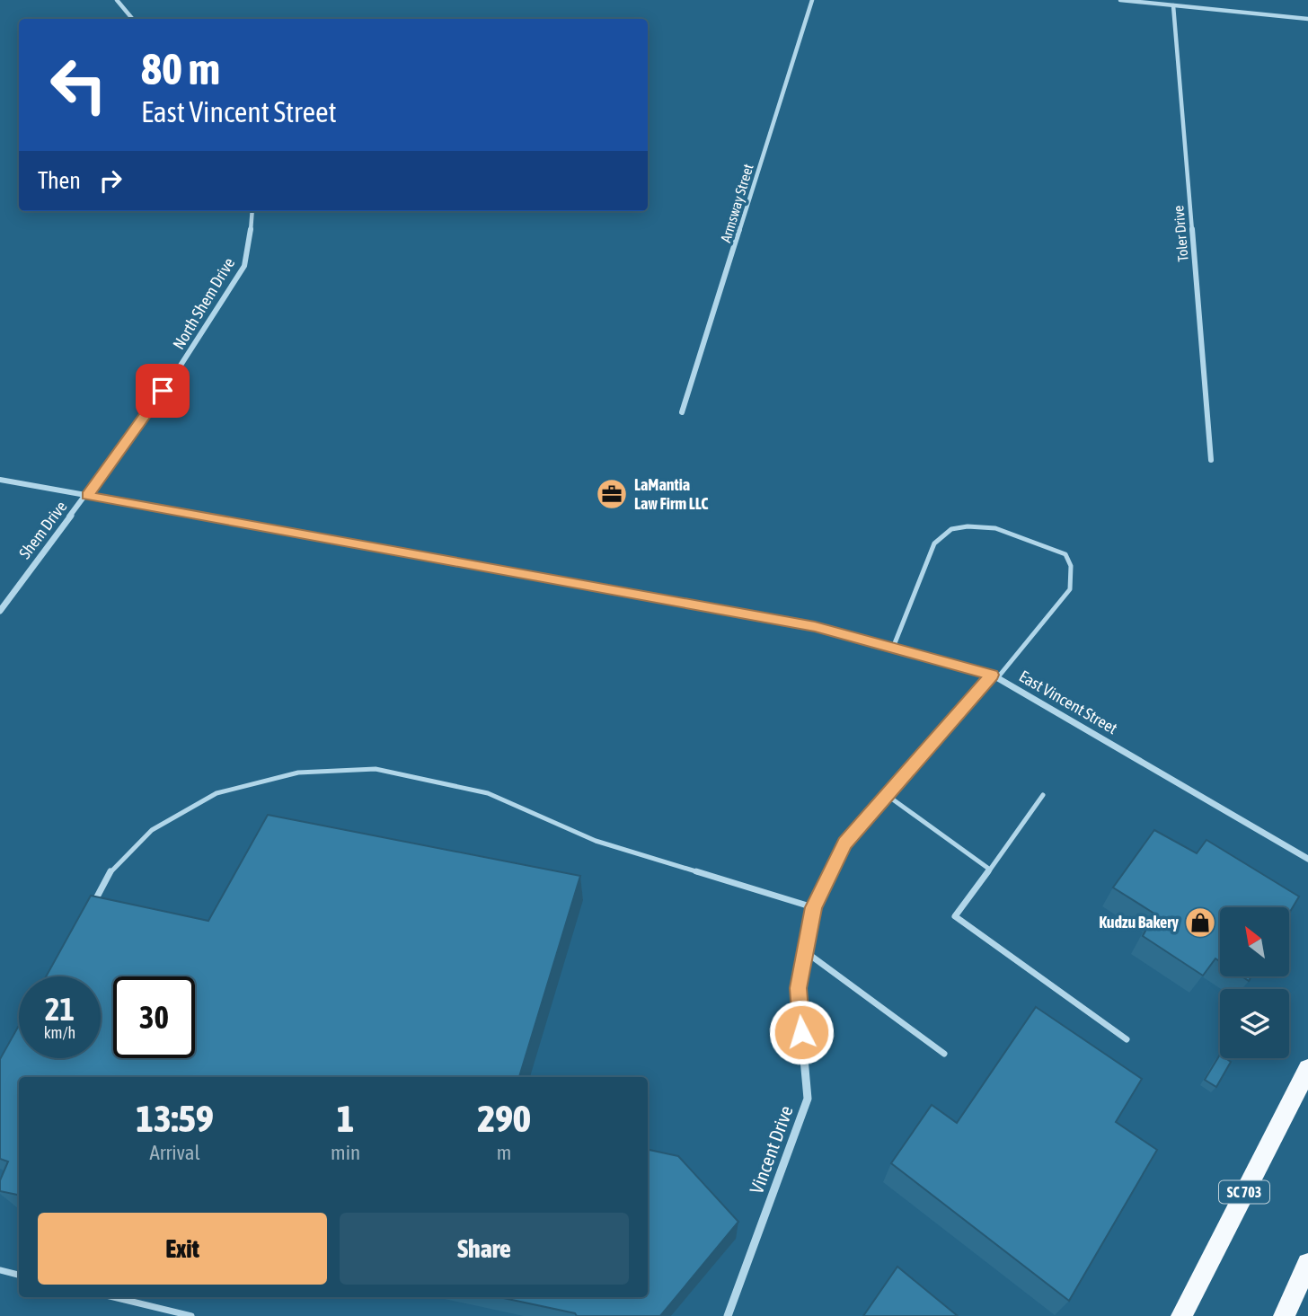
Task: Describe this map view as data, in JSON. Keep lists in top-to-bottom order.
{
  "streets": {
    "main road": ["SC 703"],
    "street": [
      "Armsway Street",
      "Toler Drive",
      "North Shem Drive",
      "Shem Drive",
      "East Vincent Street",
      "Vincent Drive"
    ]
  },
  "crossings": [
    ["North Shem Drive", "Shem Drive"],
    ["North Shem Drive", "East Vincent Street"],
    ["Shem Drive", "East Vincent Street"],
    ["East Vincent Street", "Vincent Drive"]
  ],
  "places": {
    "office": ["LaMantia Law Firm LLC"],
    "shop": ["Kudzu Bakery"]
  },
  "north": "top left",
  "page": {
    "turn": ["80 m", "East Vincent Street"],
    "then": "Then",
    "speed": "21 km/h",
    "limit": "30",
    "eta": [
      "13:59",
      "Arrival",
      "1",
      "min",
      "290",
      "m"
    ],
    "buttons": ["Exit", "Share"]
  }
}
